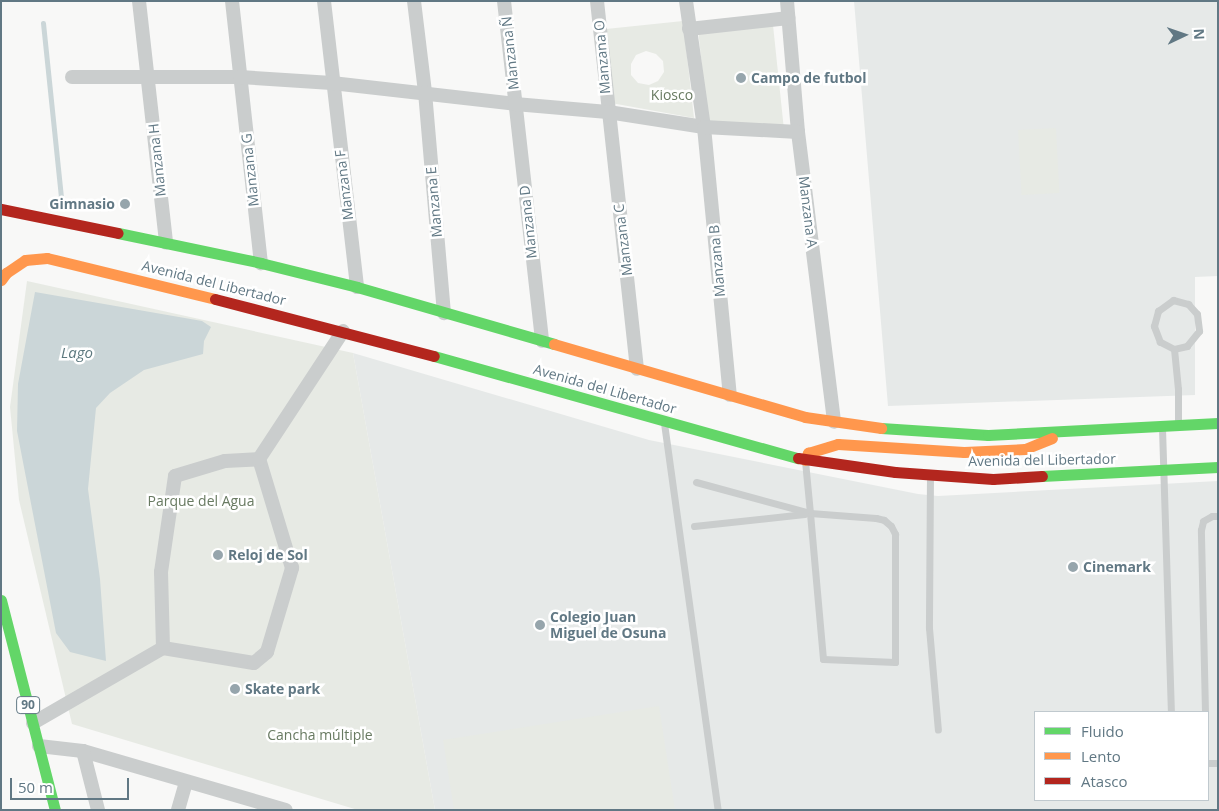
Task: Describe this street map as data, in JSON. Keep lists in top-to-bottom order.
{
  "streets": {
    "main road": ["Avenida del Libertador", "90"],
    "street": [
      "Manzana Ñ",
      "Manzana O",
      "Manzana H",
      "Manzana G",
      "Manzana F",
      "Manzana E",
      "Manzana A",
      "Manzana D",
      "Manzana C",
      "Manzana B"
    ]
  },
  "crossings": [
    ["Manzana Ñ", "Manzana D"],
    ["Manzana O", "Manzana C"],
    ["Manzana H", "Avenida del Libertador"],
    ["Manzana G", "Avenida del Libertador"],
    ["Manzana F", "Avenida del Libertador"],
    ["Manzana E", "Avenida del Libertador"],
    ["Manzana A", "Avenida del Libertador"],
    ["Manzana D", "Avenida del Libertador"],
    ["Manzana C", "Avenida del Libertador"],
    ["Manzana B", "Avenida del Libertador"]
  ],
  "water": ["Lago"],
  "parks": ["Kiosco", "Parque del Agua", "Cancha múltiple"],
  "places": [
    "Campo de futbol",
    "Gimnasio",
    "Reloj de Sol",
    "Cinemark",
    "Colegio Juan Miguel de Osuna",
    "Skate park"
  ],
  "legend": ["Fluido", "Lento", "Atasco"],
  "scale_bar": "50 m",
  "north": "right"
}
